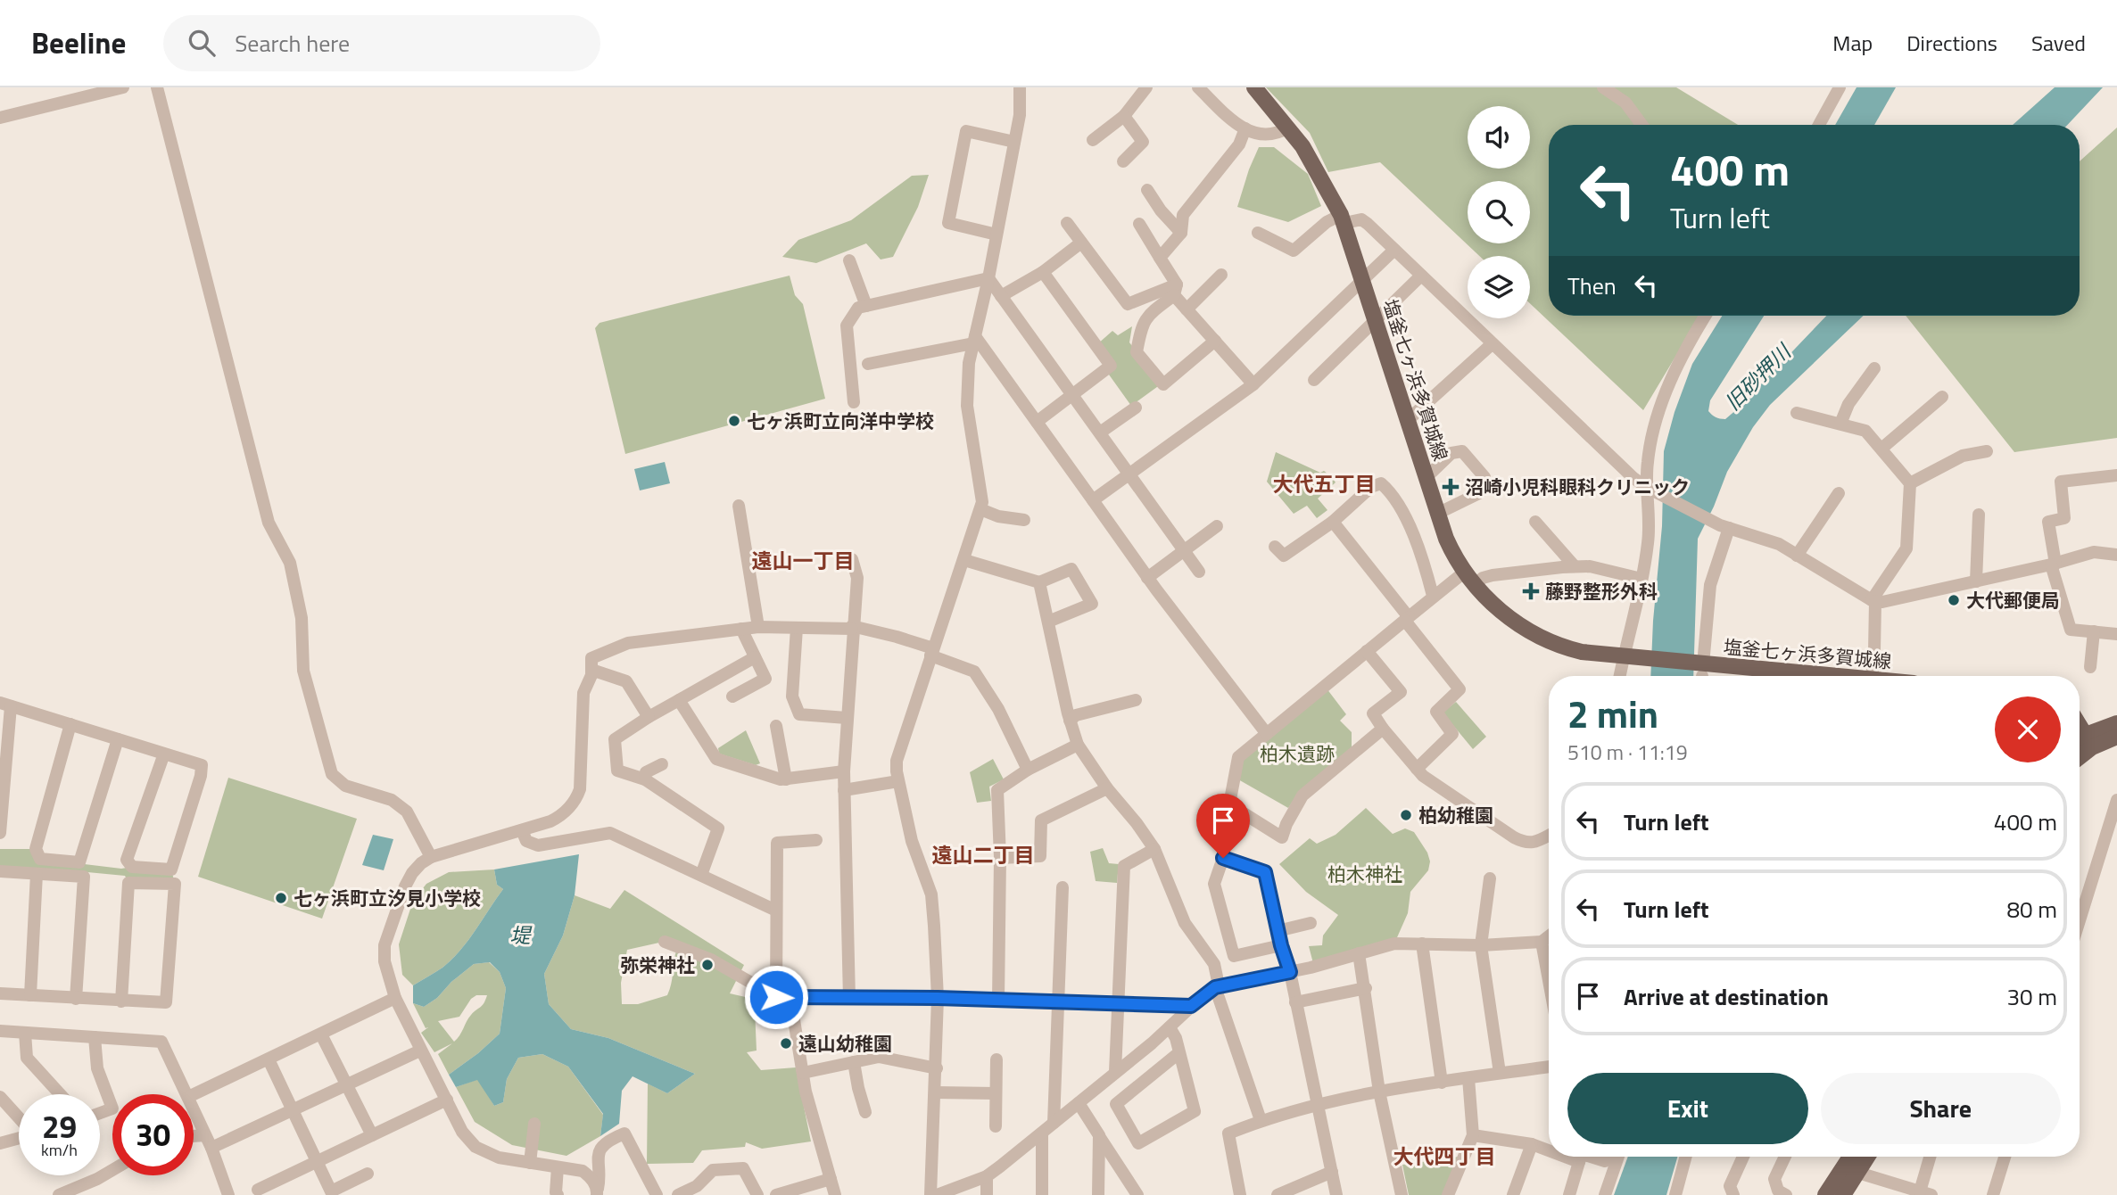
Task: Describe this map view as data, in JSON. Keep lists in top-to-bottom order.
{
  "streets": {
    "main road": ["塩釜七ヶ浜多賀城線"]
  },
  "districts": [
    "大代五丁目",
    "遠山一丁目",
    "遠山二丁目",
    "大代四丁目"
  ],
  "water": ["旧砂押川", "堤"],
  "parks": ["柏木遺跡", "柏木神社"],
  "places": {
    "other": [
      "七ヶ浜町立向洋中学校",
      "大代郵便局",
      "柏幼稚園",
      "七ヶ浜町立汐見小学校",
      "弥栄神社",
      "遠山幼稚園"
    ],
    "health": ["沼崎小児科眼科クリニック", "藤野整形外科"]
  },
  "page": {
    "header": "Beeline",
    "search": "Search here",
    "nav": ["Map", "Directions", "Saved"],
    "turn": ["400 m", "Turn left"],
    "then": "Then",
    "heading": ["2 min", "510 m · 11:19"],
    "list": [
      {
        "name": "Turn left",
        "value": "400 m"
      },
      {
        "name": "Turn left",
        "value": "80 m"
      },
      {
        "name": "Arrive at destination",
        "value": "30 m"
      }
    ],
    "buttons": ["Exit", "Share"],
    "speed": "29 km/h",
    "limit": "30"
  }
}
